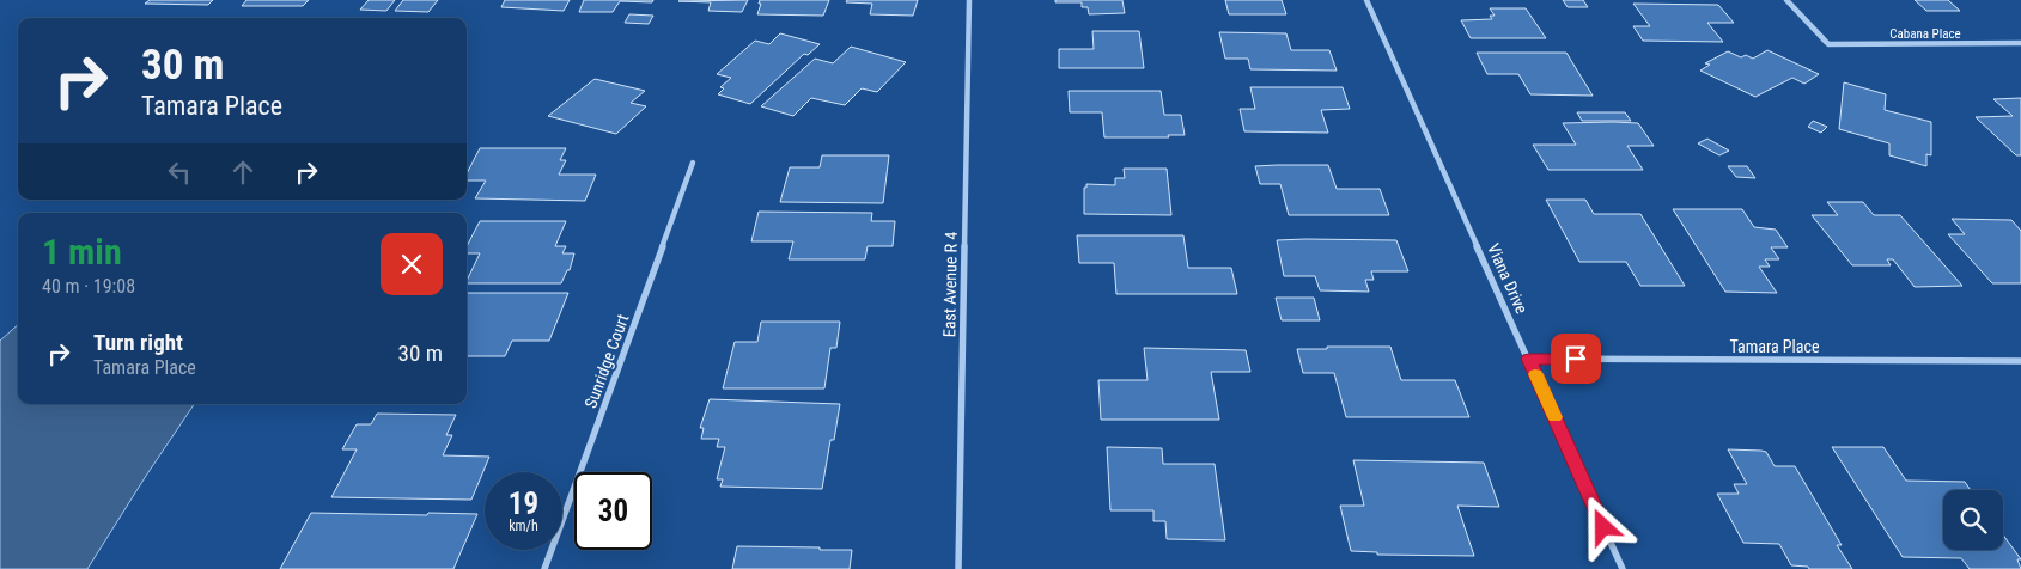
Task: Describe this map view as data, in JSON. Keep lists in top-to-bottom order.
{
  "streets": {
    "street": [
      "Cabana Place",
      "Viana Drive",
      "East Avenue R 4",
      "Tamara Place",
      "Sunridge Court"
    ]
  },
  "crossings": [
    ["Viana Drive", "Tamara Place"]
  ],
  "page": {
    "turn": ["30 m", "Tamara Place"],
    "heading": ["1 min", "40 m · 19:08"],
    "list": [
      {
        "name": "Turn right",
        "note": "Tamara Place",
        "value": "30 m"
      }
    ],
    "speed": "19 km/h",
    "limit": "30"
  }
}
